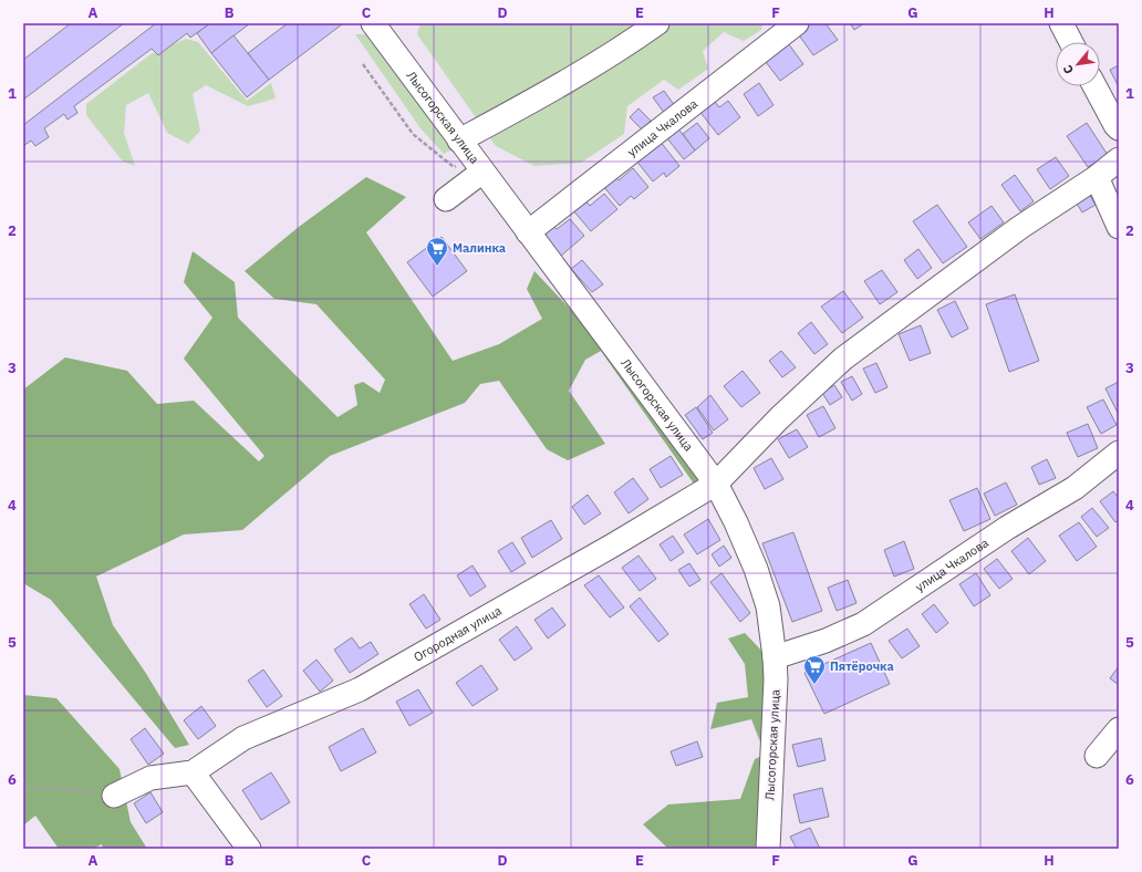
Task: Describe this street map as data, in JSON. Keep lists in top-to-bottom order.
{
  "streets": {
    "street": ["Лысогорская улица", "улица Чкалова", "Огородная улица"]
  },
  "crossings": [
    ["Лысогорская улица", "улица Чкалова"],
    ["Лысогорская улица", "Огородная улица"]
  ],
  "places": {
    "supermarket": ["Малинка", "Пятёрочка"]
  },
  "north": "bottom left",
  "grid": {
    "columns": [
      "A",
      "B",
      "C",
      "D",
      "E",
      "F",
      "G",
      "H"
    ],
    "rows": [
      "1",
      "2",
      "3",
      "4",
      "5",
      "6"
    ]
  }
}
